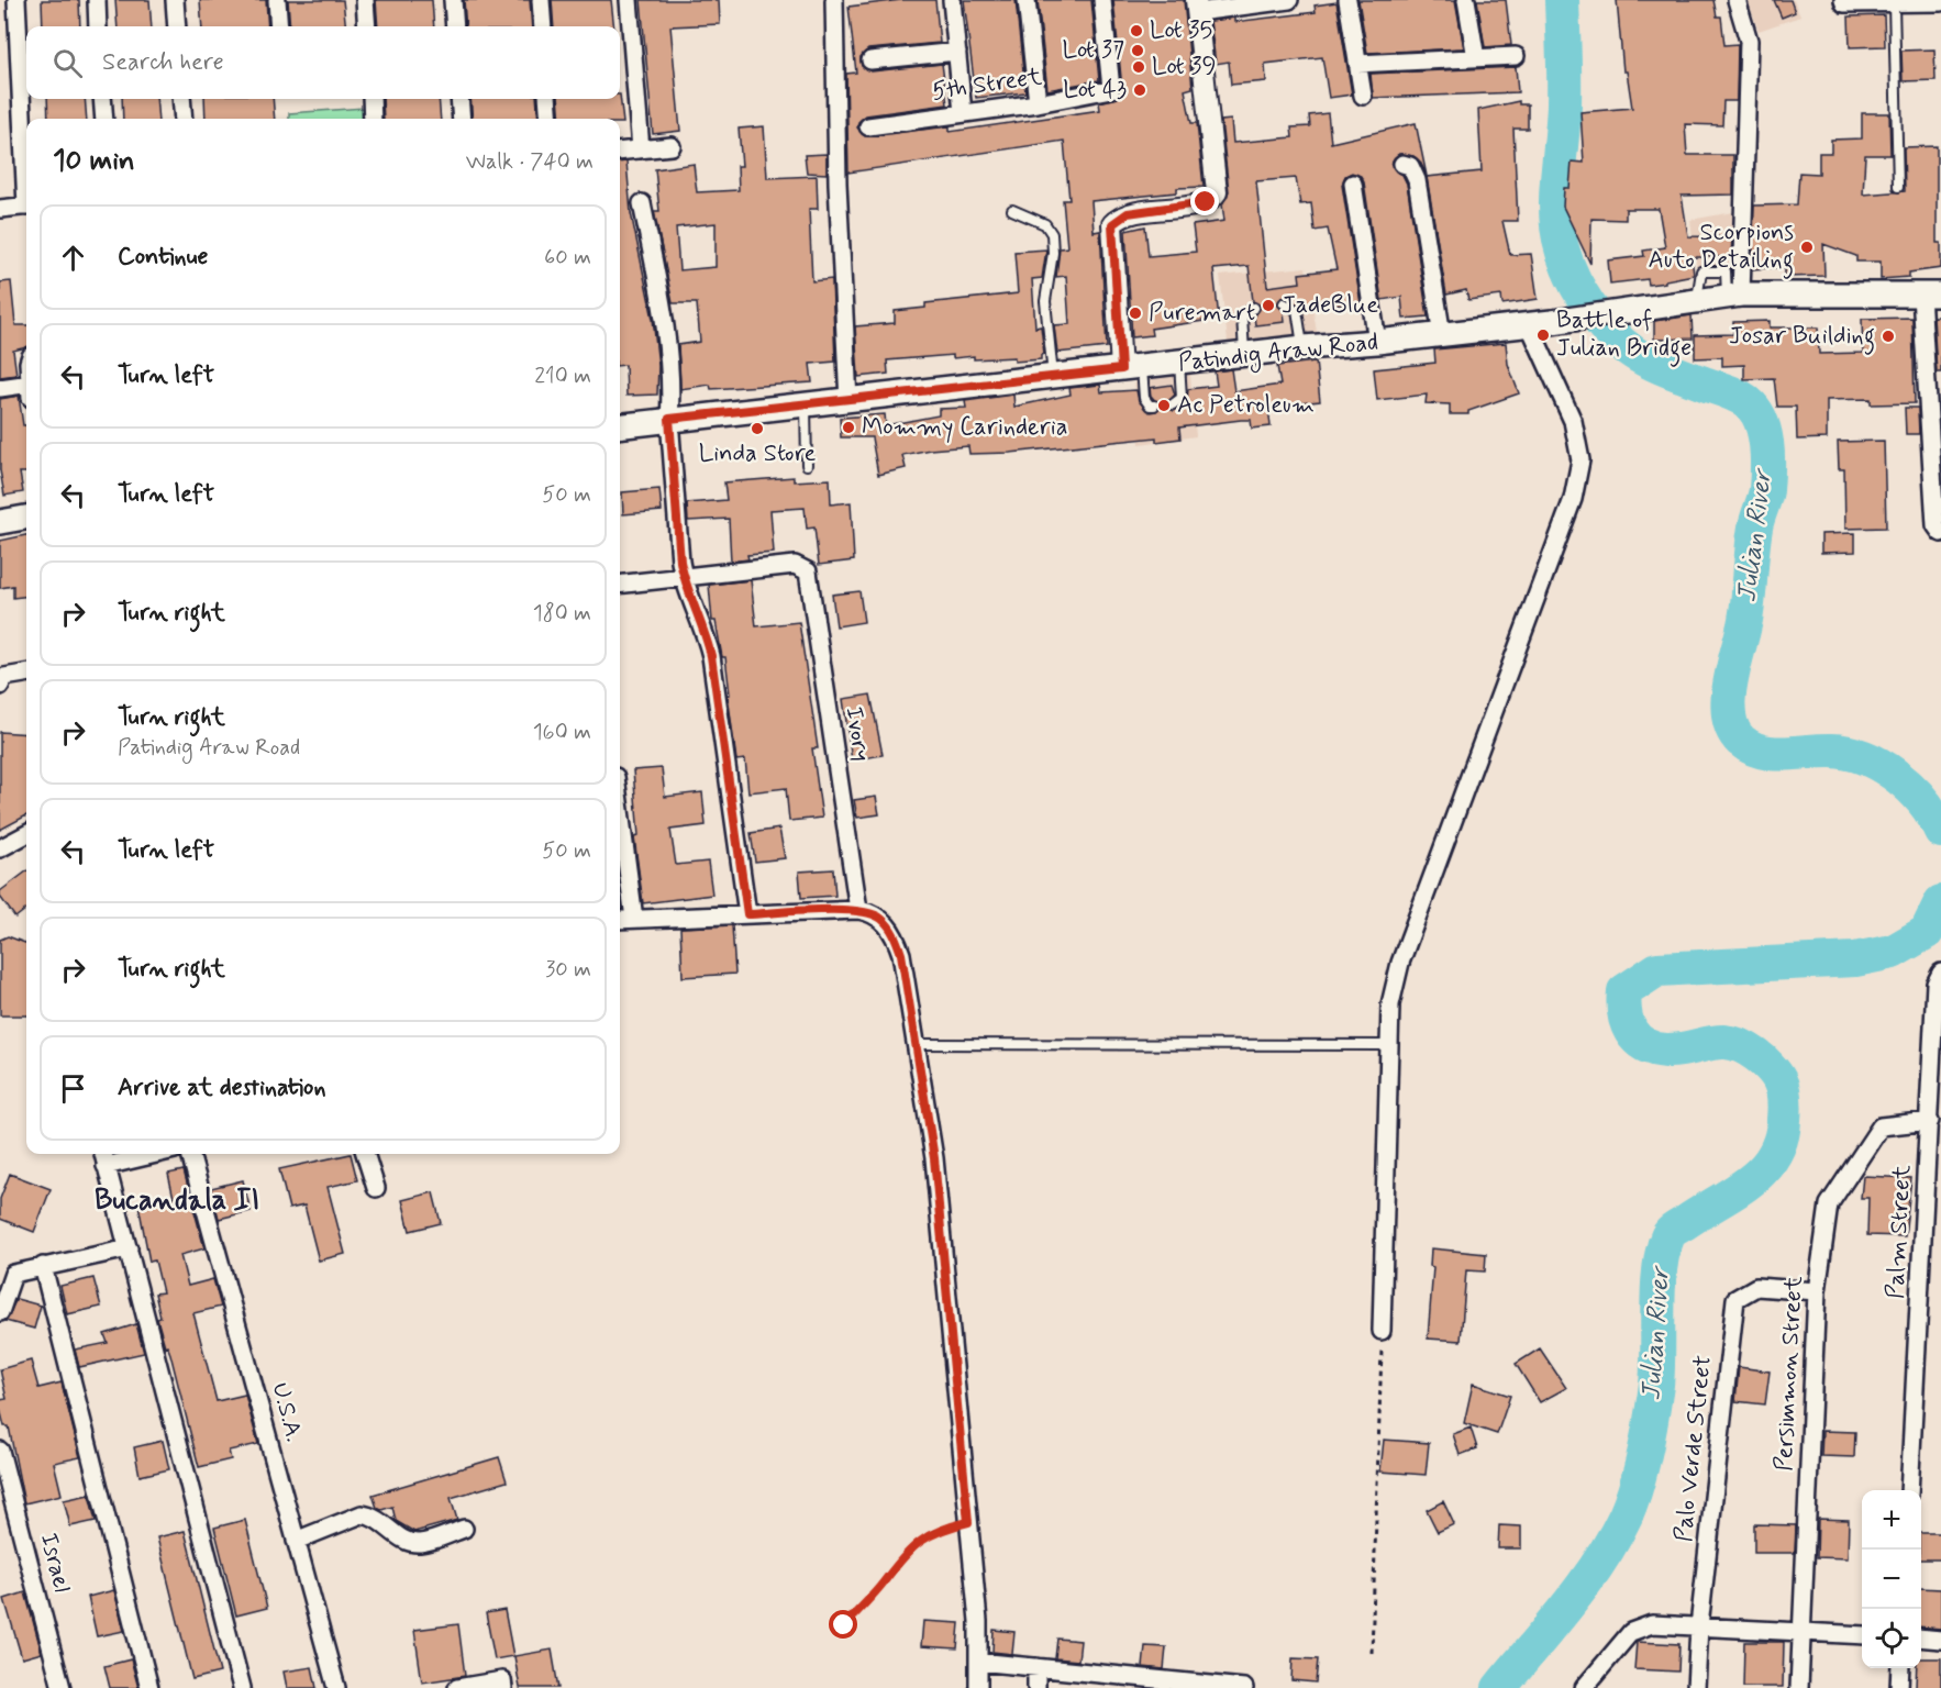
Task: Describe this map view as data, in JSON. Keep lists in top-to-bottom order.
{
  "streets": {
    "main road": ["Patindig Araw Road"],
    "street": [
      "5th Street",
      "Ivory",
      "Palm Street",
      "Persimmon Street",
      "U.S.A.",
      "Palo Verde Street",
      "Israel"
    ]
  },
  "crossings": [
    ["Palm Street", "Persimmon Street"],
    ["Persimmon Street", "Palo Verde Street"]
  ],
  "districts": ["Bucandala II"],
  "water": ["Julian River"],
  "places": [
    "Lot 35",
    "Lot 37",
    "Lot 39",
    "Lot 43",
    "Scorpions Auto Detailing",
    "JadeBlue",
    "Puremart",
    "Battle of Julian Bridge",
    "Josar Building",
    "Ac Petroleum",
    "Mommy Carinderia",
    "Linda Store"
  ],
  "page": {
    "search": "Search here",
    "heading": ["10 min", "Walk · 740 m"],
    "list": [
      ["Continue", "60 m"],
      ["Turn left", "210 m"],
      ["Turn left", "50 m"],
      ["Turn right", "180 m"],
      ["Turn right", "Patindig Araw Road", "160 m"],
      ["Turn left", "50 m"],
      ["Turn right", "30 m"],
      "Arrive at destination"
    ],
    "map_buttons": ["+", "−"]
  }
}
